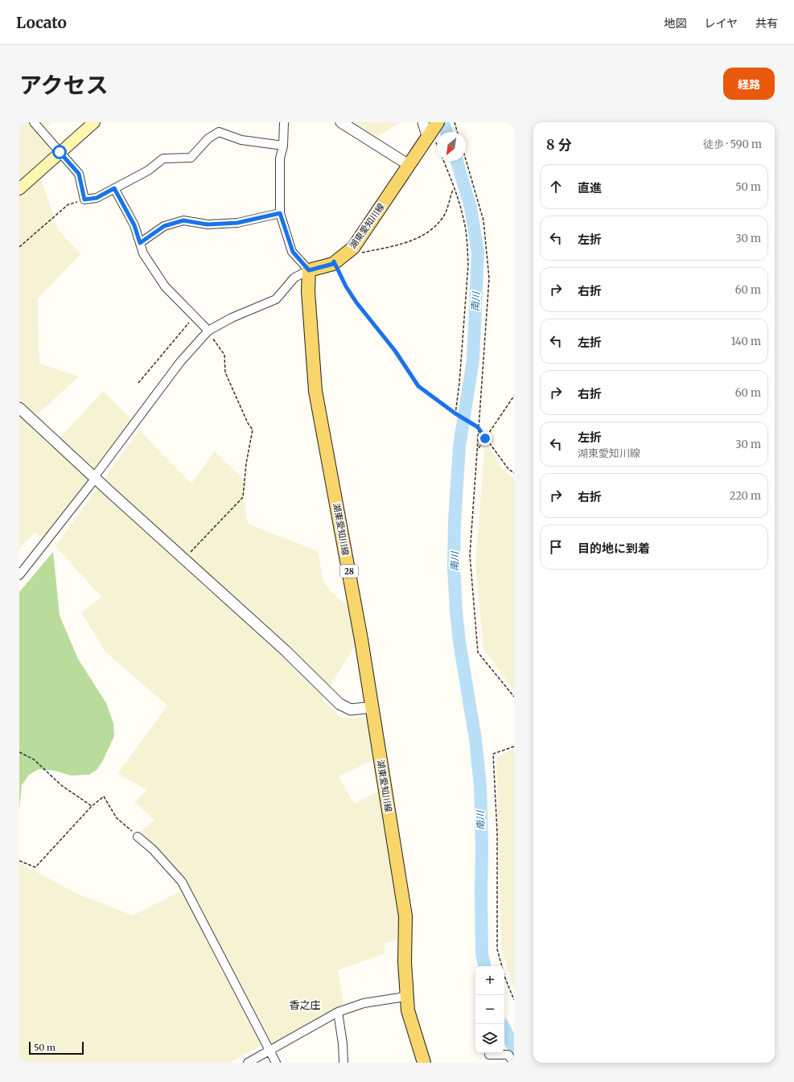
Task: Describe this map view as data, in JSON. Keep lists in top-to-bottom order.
{
  "streets": {
    "main road": ["湖東愛知川線", "28"]
  },
  "districts": ["香之庄"],
  "water": ["南川"],
  "scale_bar": "50 m",
  "north": "bottom left",
  "page": {
    "header": "Locato",
    "nav": ["地図", "レイヤ", "共有"],
    "title": "アクセス",
    "buttons": "経路",
    "heading": ["8 分", "徒歩 · 590 m"],
    "list": [
      ["直進", "50 m"],
      ["左折", "30 m"],
      ["右折", "60 m"],
      ["左折", "140 m"],
      ["右折", "60 m"],
      ["左折", "湖東愛知川線", "30 m"],
      ["右折", "220 m"],
      "目的地に到着"
    ],
    "map_buttons": ["+", "−"],
    "scale": "50 m"
  }
}
